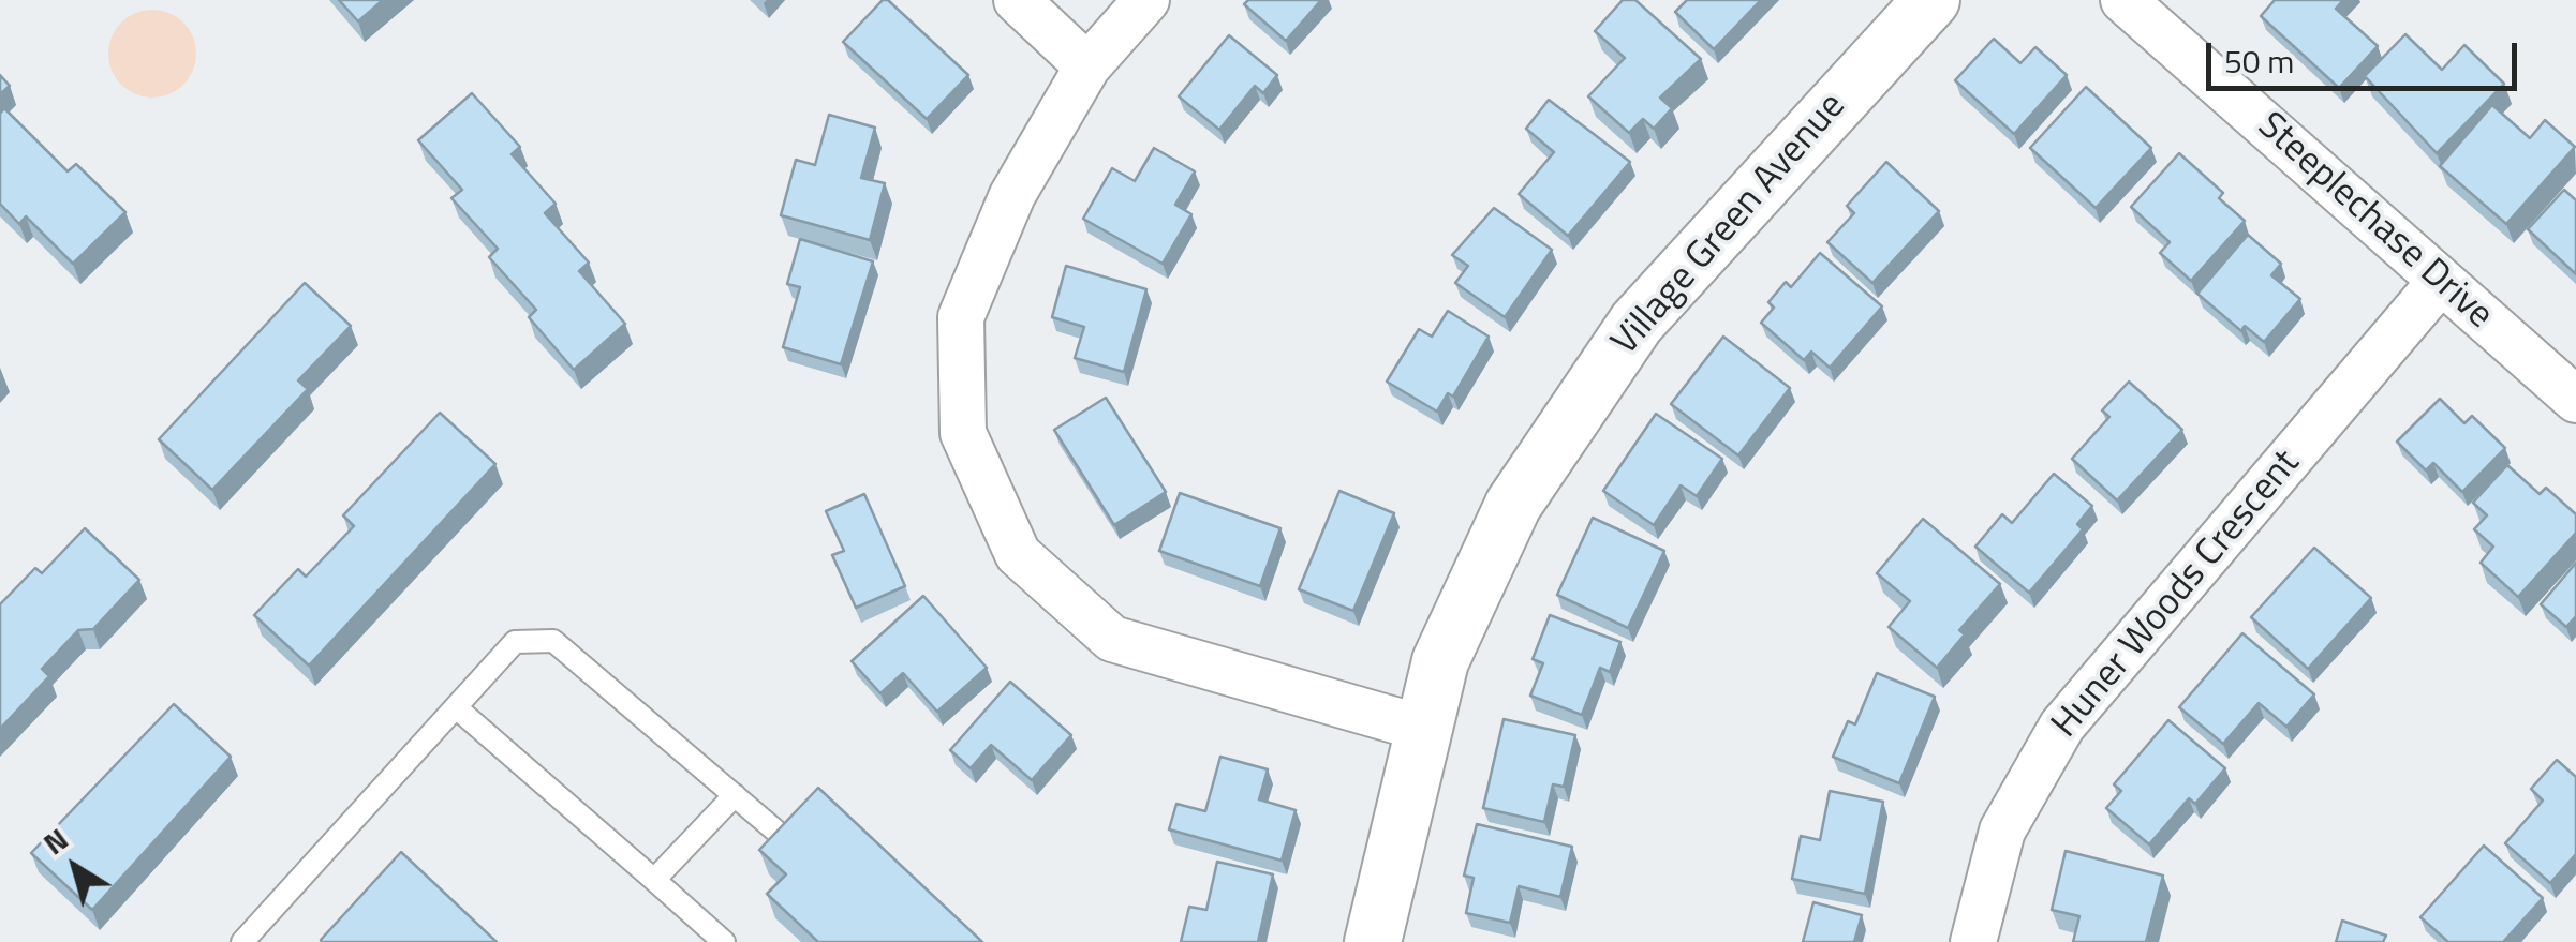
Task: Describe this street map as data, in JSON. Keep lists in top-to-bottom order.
{
  "streets": {
    "street": ["Steeplechase Drive", "Village Green Avenue", "Huner Woods Crescent"]
  },
  "crossings": [
    ["Steeplechase Drive", "Huner Woods Crescent"]
  ],
  "scale_bar": "50 m",
  "north": "top left"
}
